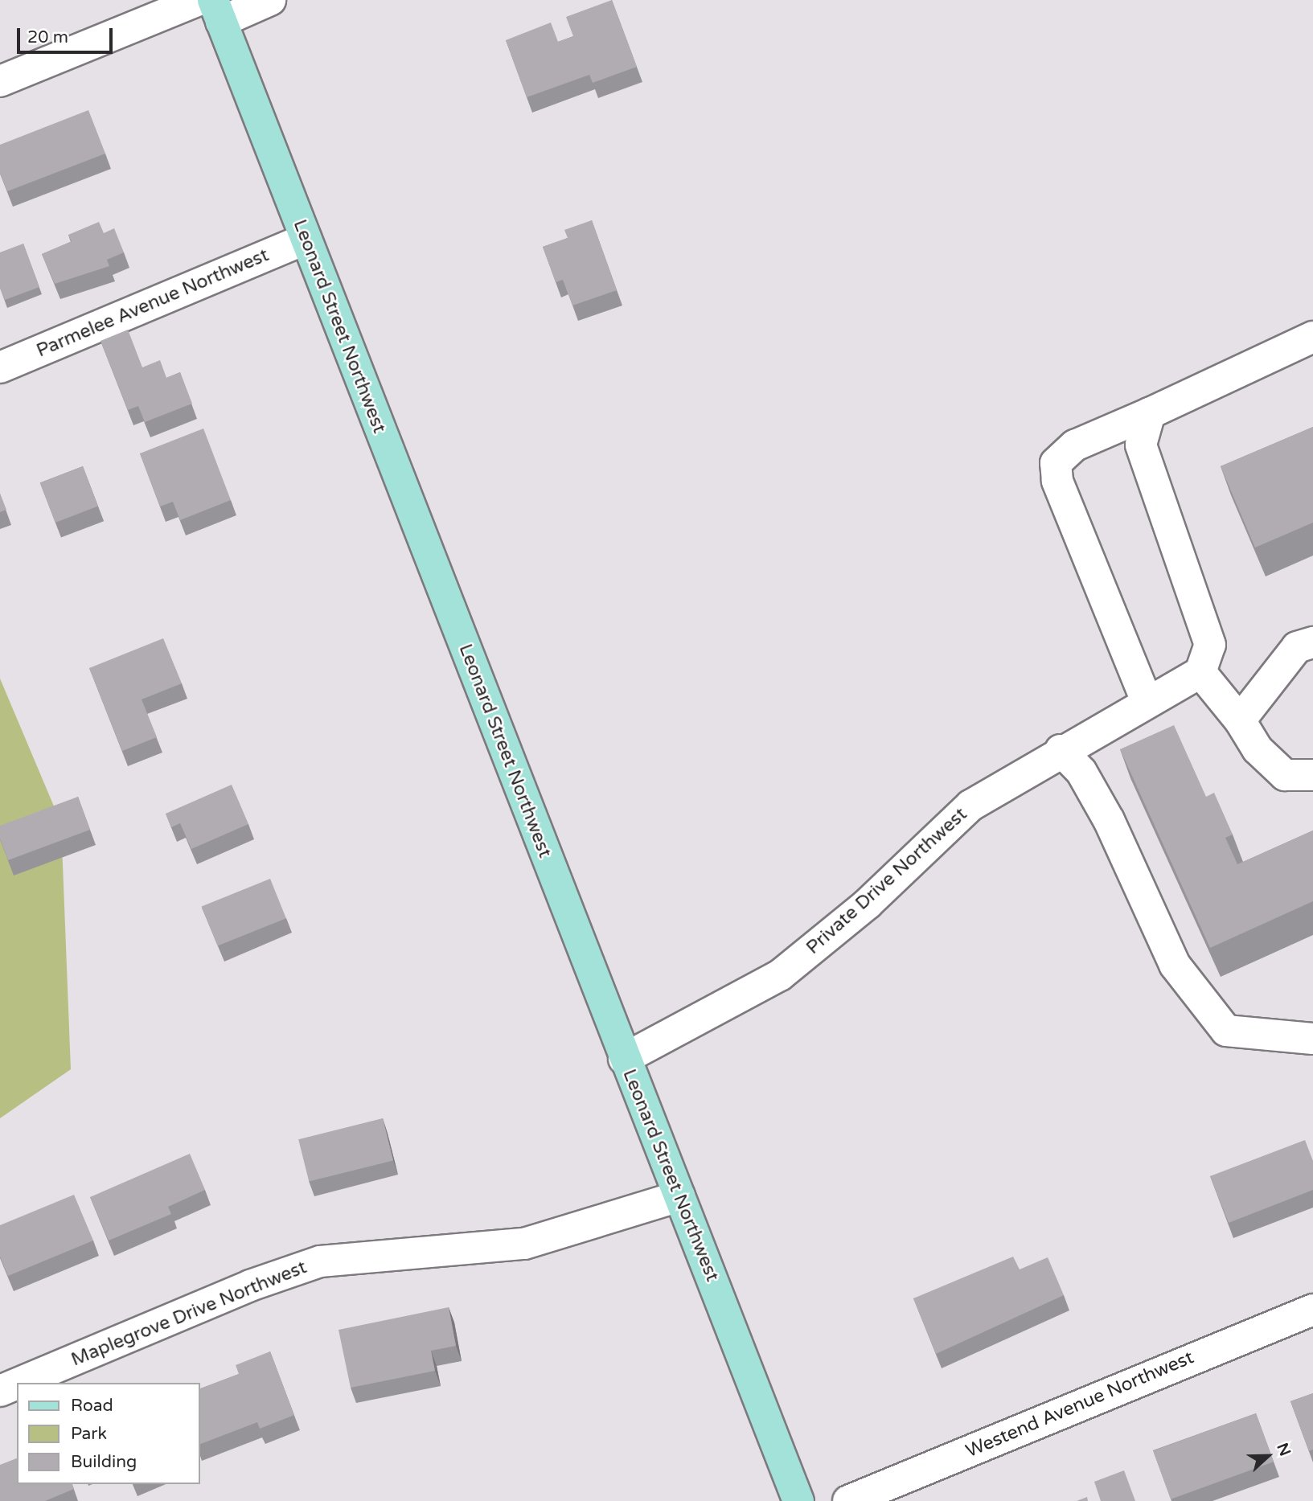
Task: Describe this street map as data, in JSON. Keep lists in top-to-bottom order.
{
  "streets": {
    "main road": ["Leonard Street Northwest"],
    "street": [
      "Parmelee Avenue Northwest",
      "Private Drive Northwest",
      "Maplegrove Drive Northwest",
      "Westend Avenue Northwest"
    ]
  },
  "crossings": [
    ["Parmelee Avenue Northwest", "Leonard Street Northwest"],
    ["Leonard Street Northwest", "Private Drive Northwest"],
    ["Leonard Street Northwest", "Maplegrove Drive Northwest"]
  ],
  "legend": ["Road", "Park", "Building"],
  "scale_bar": "20 m",
  "north": "right"
}
